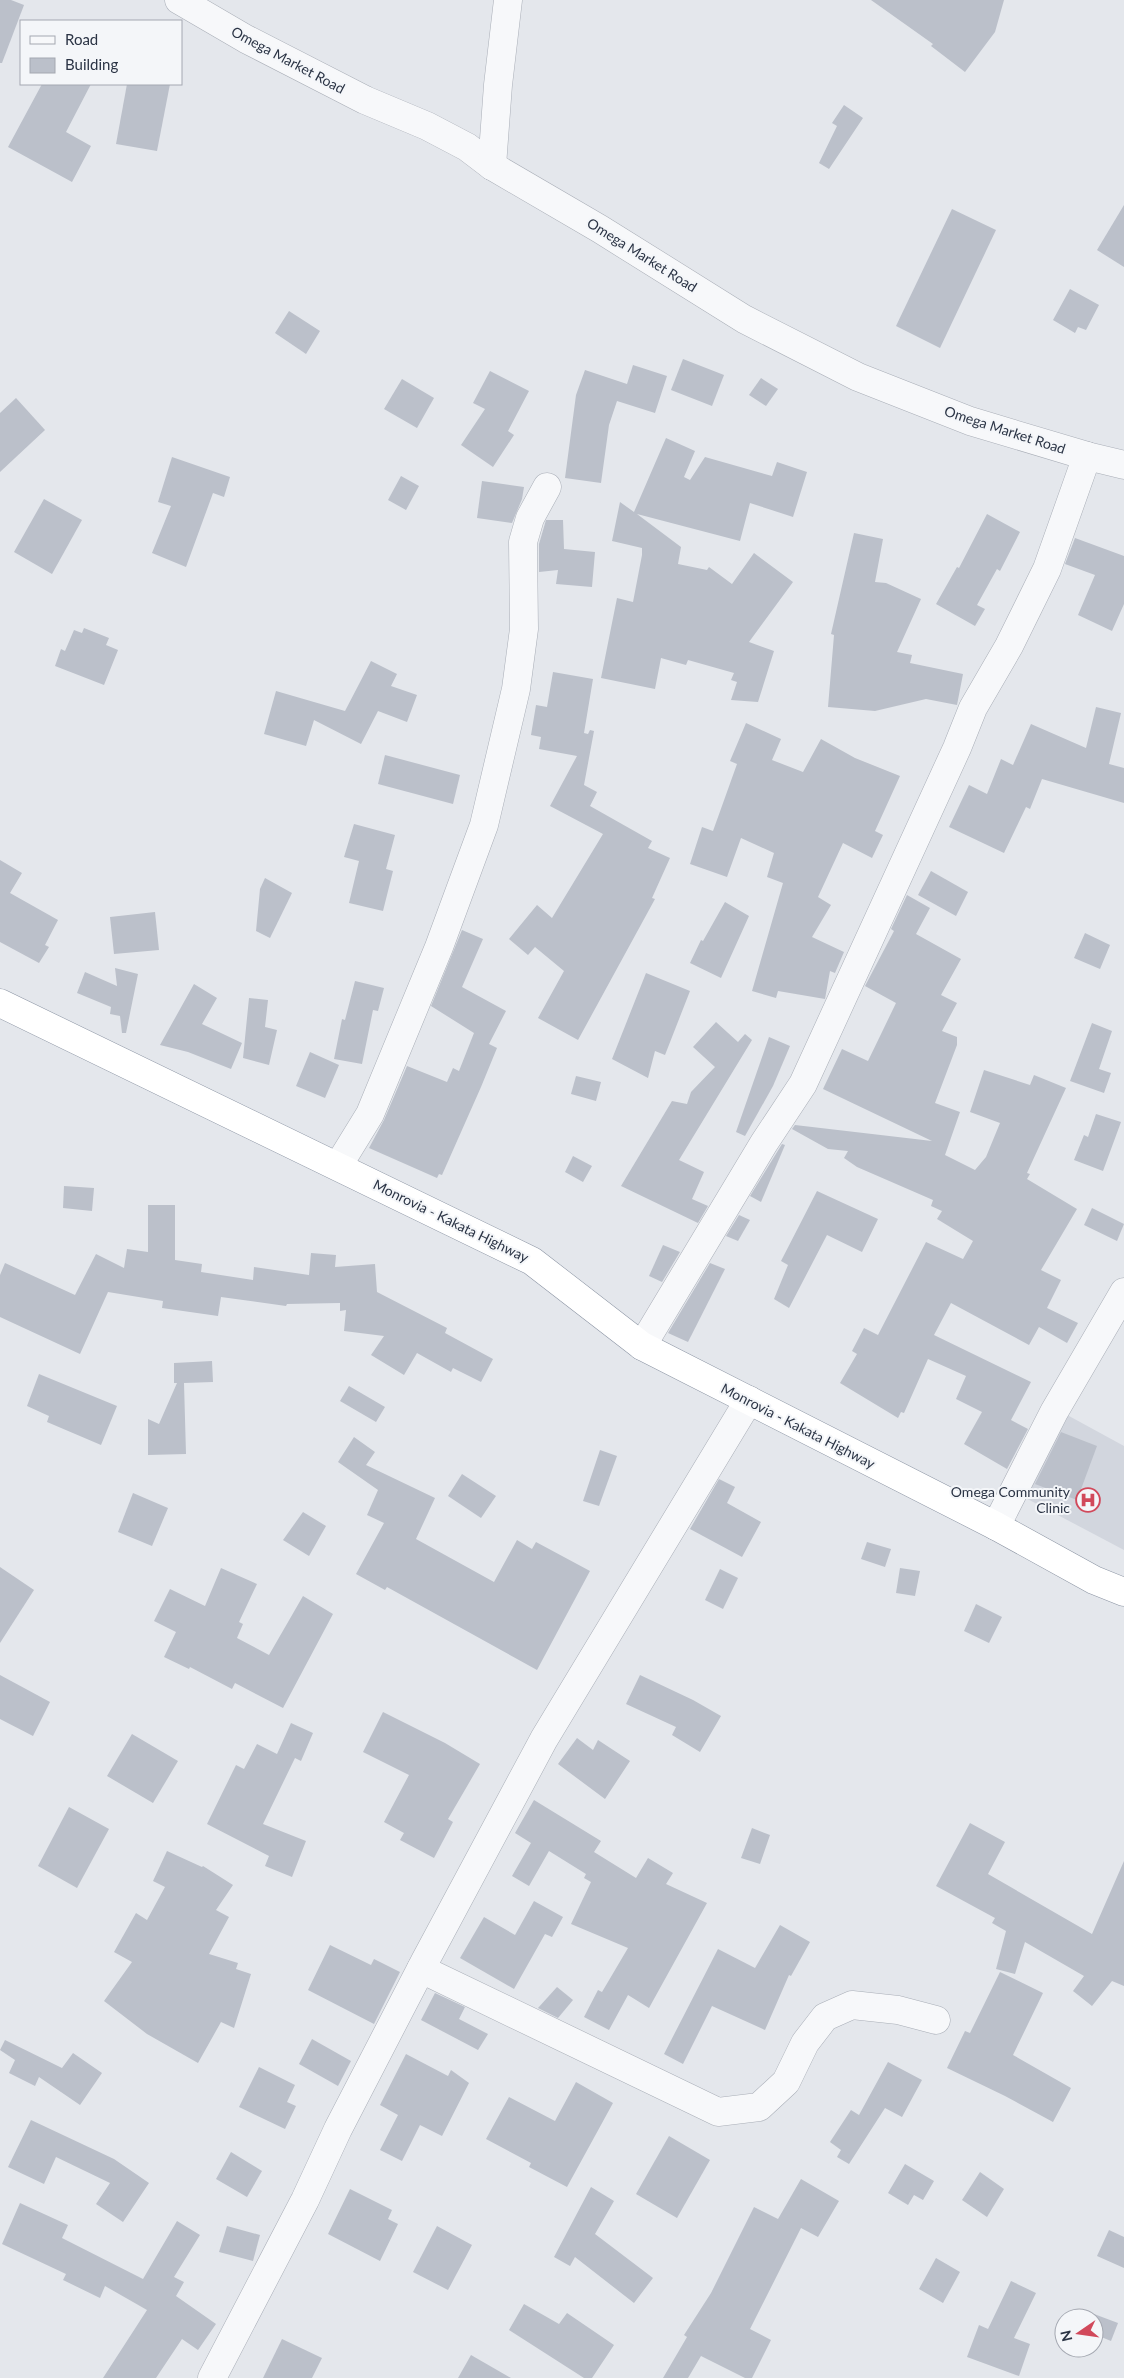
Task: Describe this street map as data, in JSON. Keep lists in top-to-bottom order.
{
  "streets": {
    "highway": ["Monrovia - Kakata Highway"],
    "street": ["Omega Market Road"]
  },
  "places": {
    "hospital": ["Omega Community Clinic"]
  },
  "legend": ["Road", "Building"],
  "north": "left"
}
